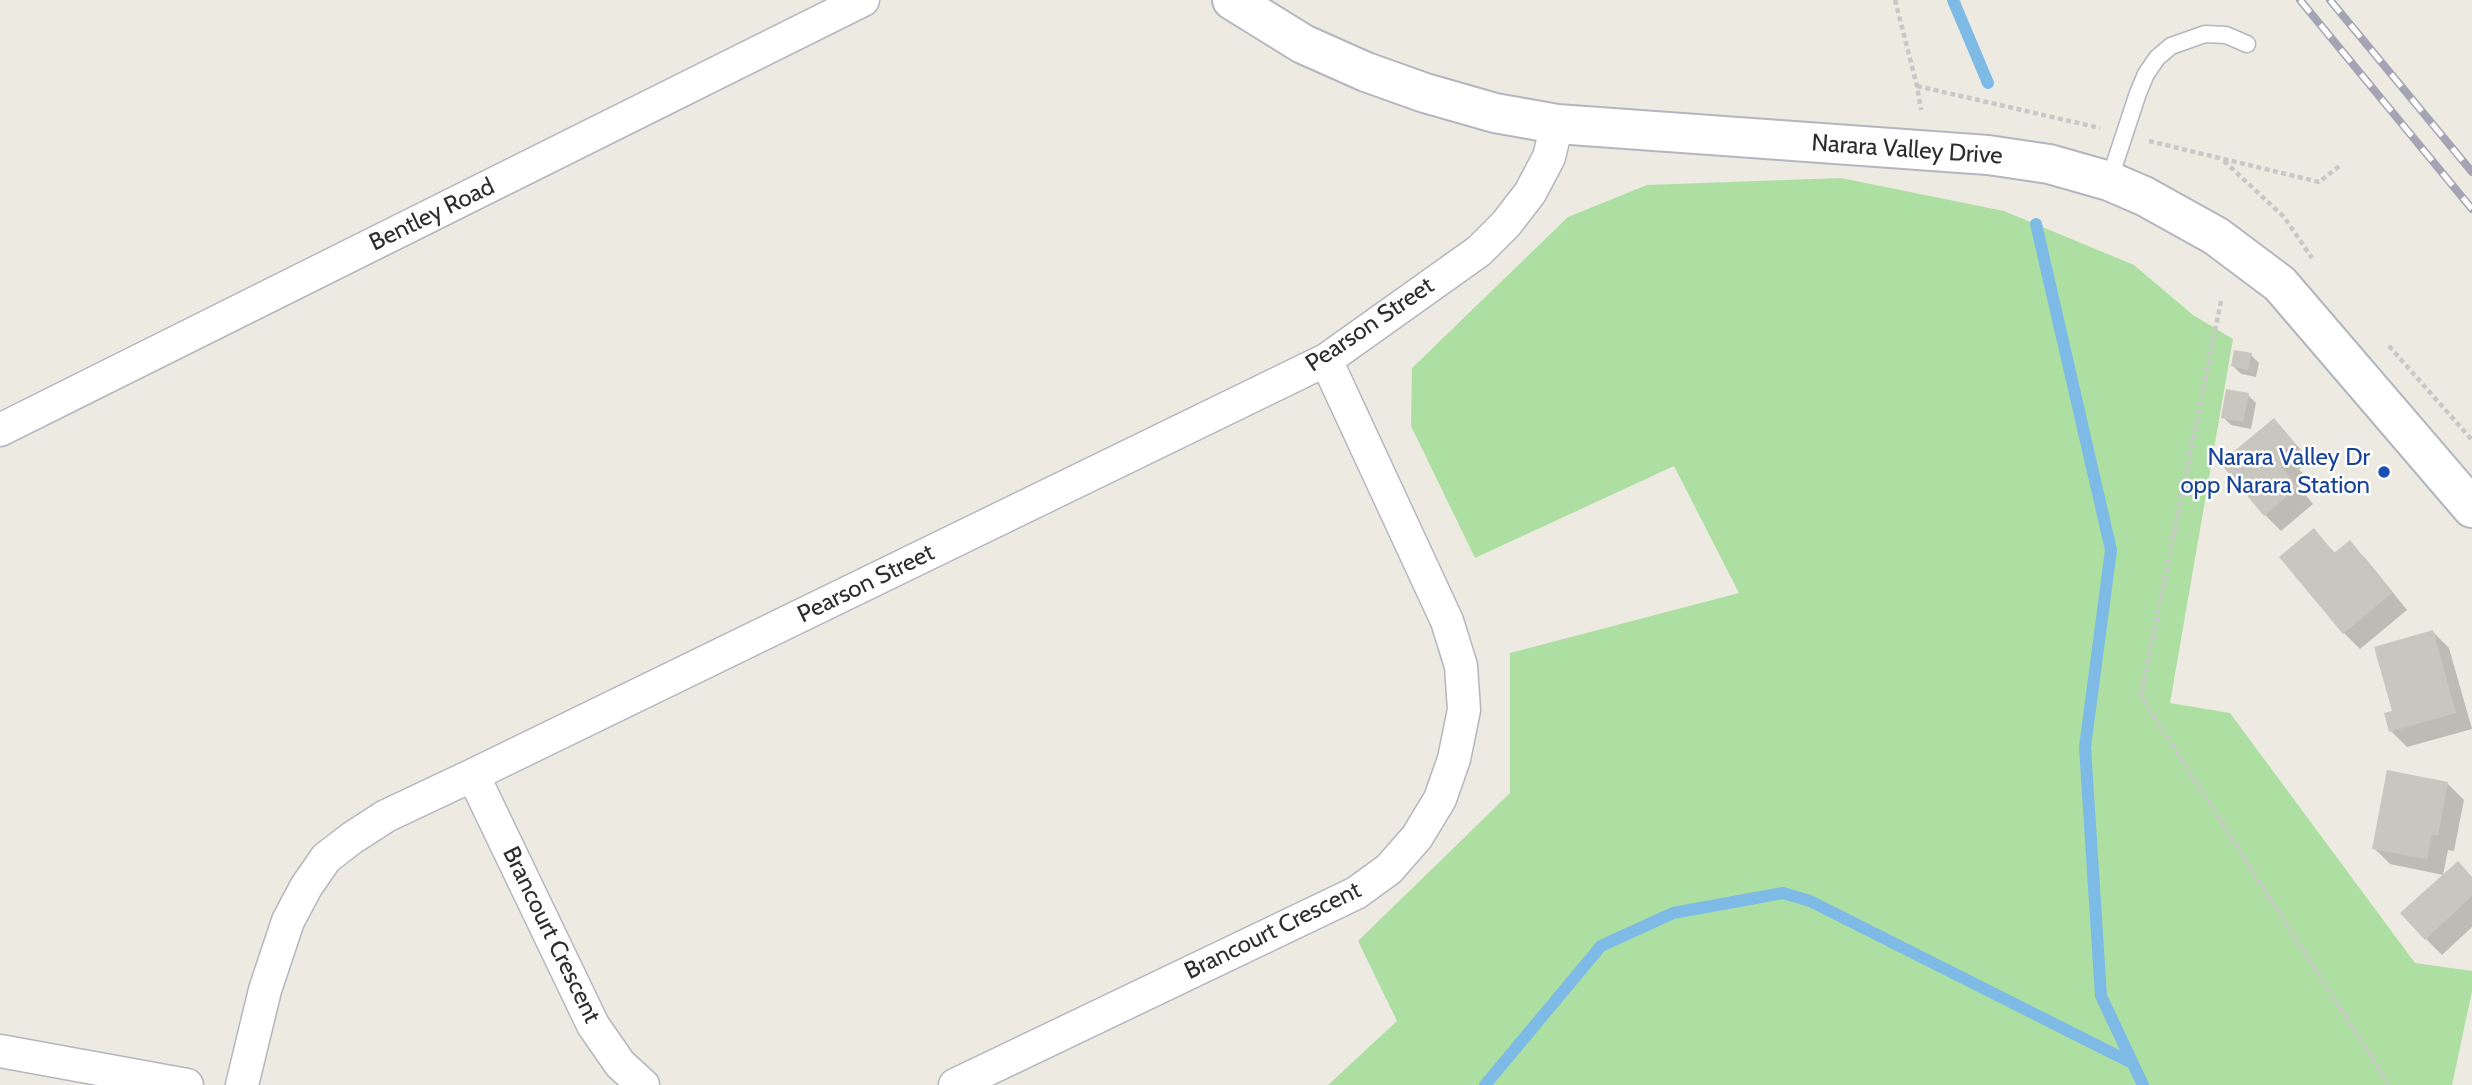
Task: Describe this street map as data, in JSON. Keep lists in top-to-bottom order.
{
  "streets": {
    "main road": ["Narara Valley Drive"],
    "street": ["Bentley Road", "Pearson Street", "Brancourt Crescent"]
  },
  "crossings": [
    ["Narara Valley Drive", "Pearson Street"],
    ["Pearson Street", "Brancourt Crescent"]
  ],
  "places": ["Narara Valley Dr opp Narara Station"]
}
